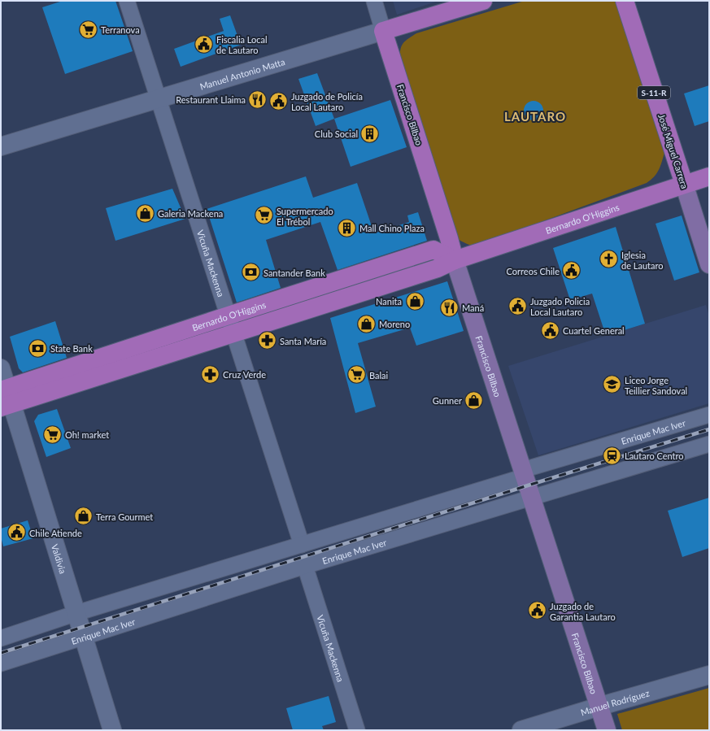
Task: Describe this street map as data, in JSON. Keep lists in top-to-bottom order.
{
  "streets": {
    "main road": [
      "Manuel Antonio Matta",
      "S-11-R",
      "Francisco Bilbao",
      "José Miguel Carrera",
      "Bernardo O'Higgins"
    ],
    "street": [
      "Vicuña Mackenna",
      "Enrique Mac Iver",
      "Valdivia",
      "Manuel Rodríguez"
    ]
  },
  "crossings": [
    ["Manuel Antonio Matta", "Francisco Bilbao"],
    ["Manuel Antonio Matta", "Vicuña Mackenna"],
    ["Francisco Bilbao", "Bernardo O'Higgins"],
    ["Francisco Bilbao", "Enrique Mac Iver"],
    ["Francisco Bilbao", "Manuel Rodríguez"],
    ["José Miguel Carrera", "Bernardo O'Higgins"],
    ["Bernardo O'Higgins", "Vicuña Mackenna"],
    ["Bernardo O'Higgins", "Valdivia"],
    ["Vicuña Mackenna", "Enrique Mac Iver"],
    ["Enrique Mac Iver", "Valdivia"]
  ],
  "districts": ["LAUTARO"],
  "places": {
    "supermarket": [
      "Terranova",
      "Supermercado El Trébol",
      "Balai",
      "Oh! market"
    ],
    "public building": [
      "Fiscalia Local de Lautaro",
      "Juzgado de Policía Local Lautaro",
      "Correos Chile",
      "Juzgado Policia Local Lautaro",
      "Cuartel General",
      "Chile Atiende",
      "Juzgado de Garantia Lautaro"
    ],
    "restaurant": ["Restaurant Llaima", "Maná"],
    "building": ["Club Social", "Mall Chino Plaza"],
    "shop": [
      "Galeria Mackena",
      "Nanita",
      "Moreno",
      "Gunner",
      "Terra Gourmet"
    ],
    "church": ["Iglesia de Lautaro"],
    "bank": ["Santander Bank", "State Bank"],
    "pharmacy": ["Santa María", "Cruz Verde"],
    "school or university": ["Liceo Jorge Teillier Sandoval"],
    "station": ["Lautaro Centro"]
  }
}
